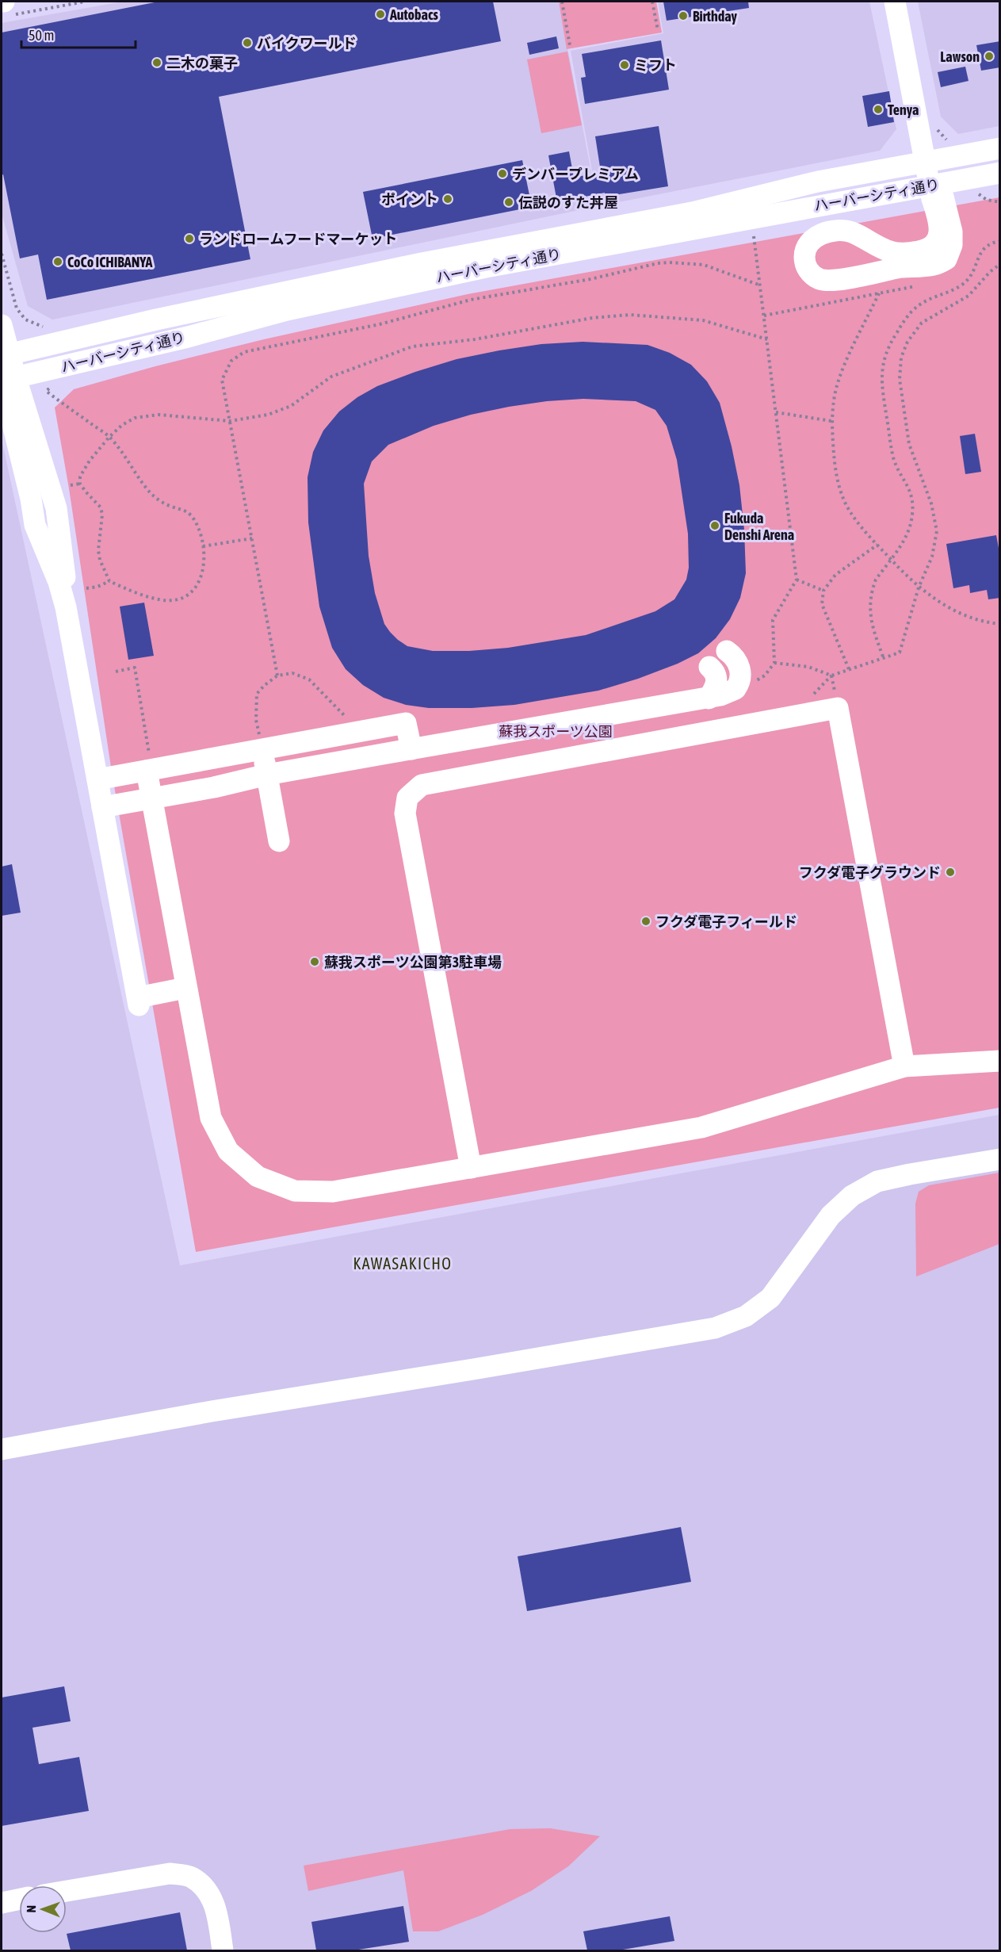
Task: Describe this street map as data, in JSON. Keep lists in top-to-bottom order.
{
  "streets": {
    "street": ["ハーバーシティ通り"]
  },
  "districts": ["KAWASAKICHO"],
  "parks": ["蘇我スポーツ公園"],
  "places": [
    "Autobacs",
    "Birthday",
    "バイクワールド",
    "Lawson",
    "二木の菓子",
    "ミフト",
    "Tenya",
    "デンバープレミアム",
    "ポイント",
    "伝説のすた丼屋",
    "ランドロームフードマーケット",
    "CoCo ICHIBANYA",
    "Fukuda Denshi Arena",
    "フクダ電子グラウンド",
    "フクダ電子フィールド",
    "蘇我スポーツ公園第3駐車場"
  ],
  "scale_bar": "50 m",
  "north": "left"
}
